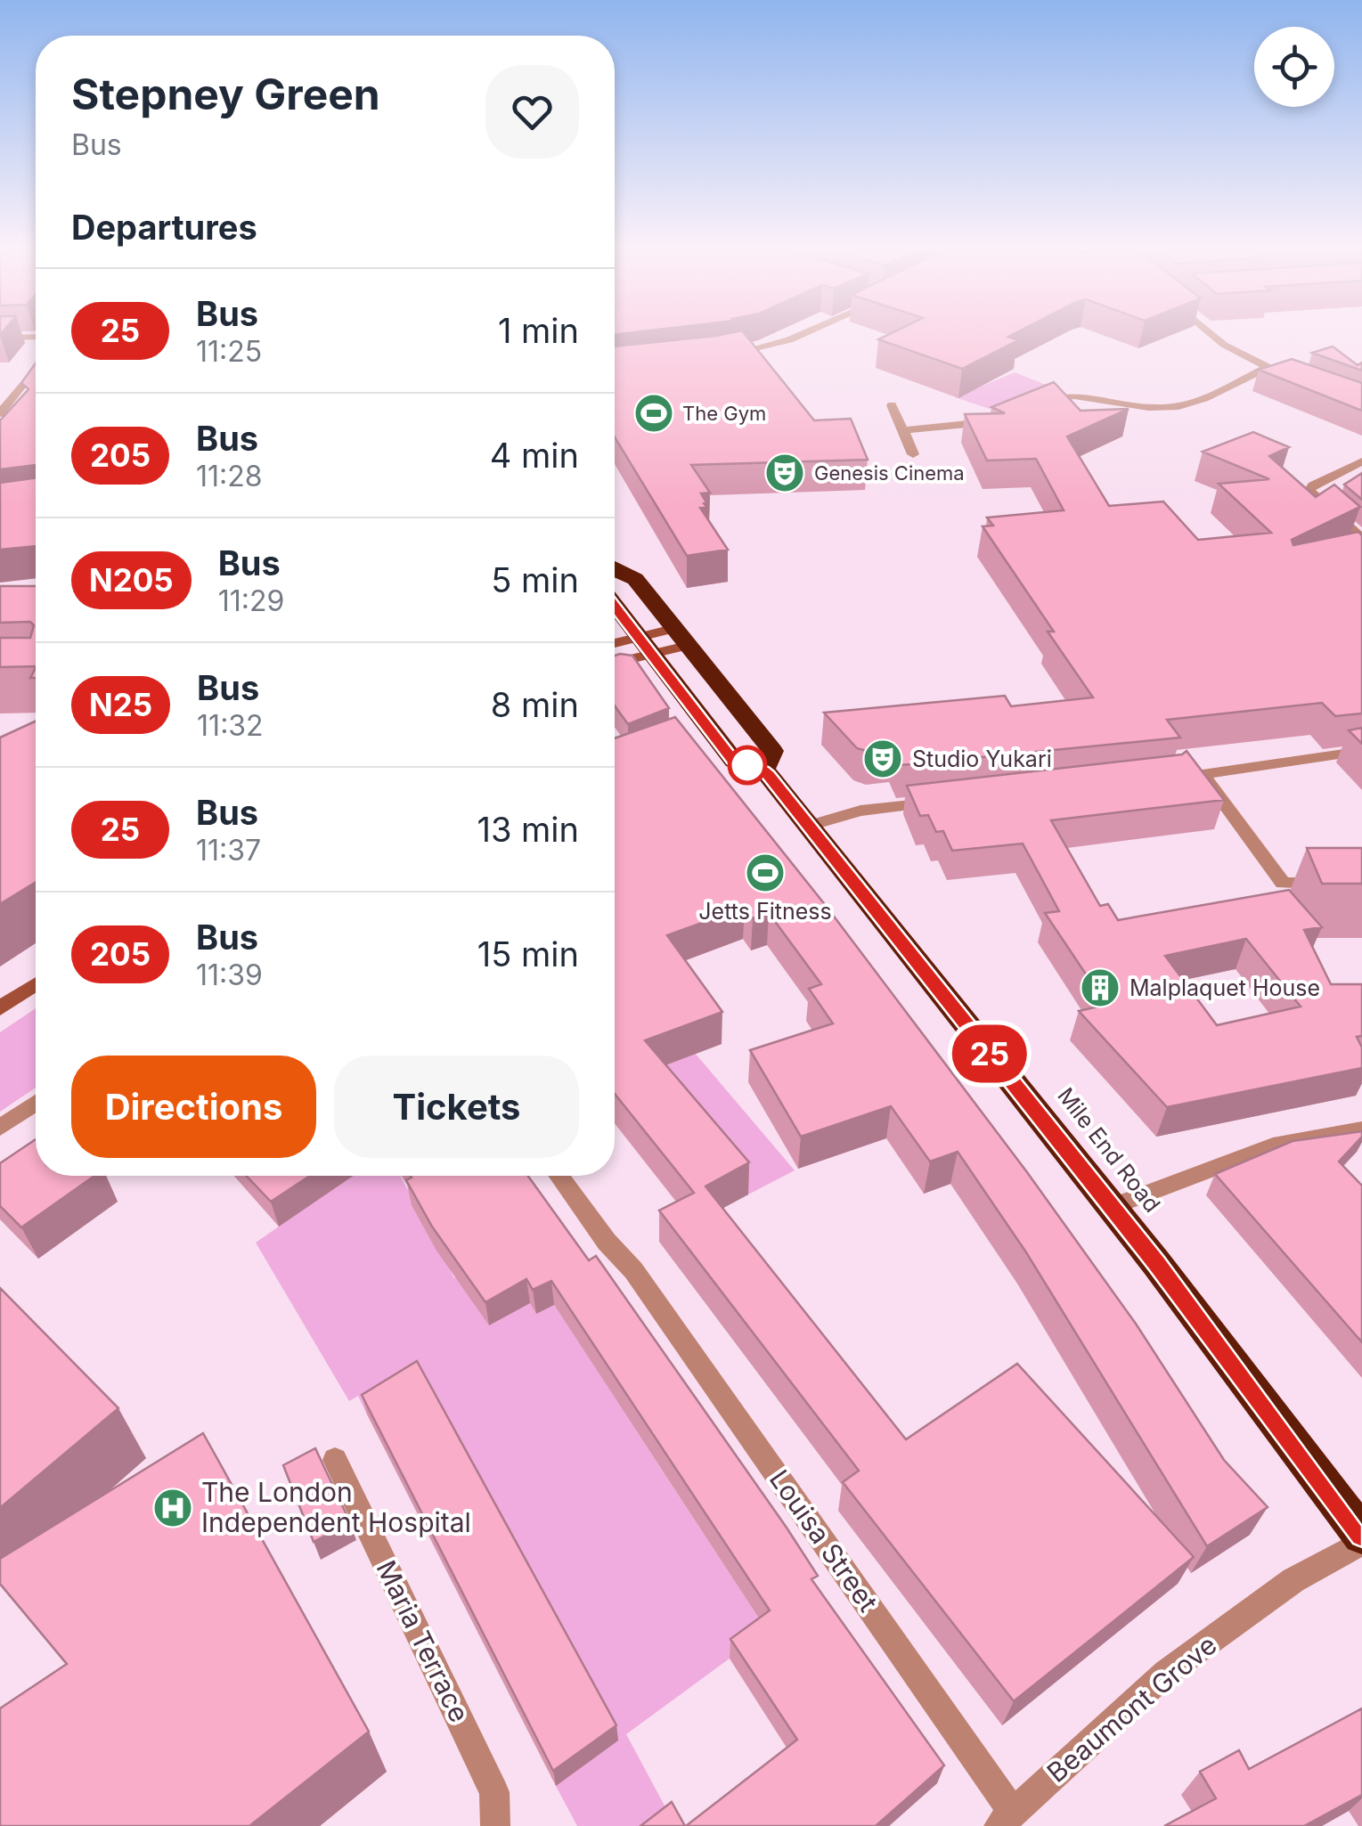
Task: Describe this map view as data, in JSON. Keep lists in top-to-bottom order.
{
  "streets": {
    "highway": ["Mile End Road"],
    "street": ["Louisa Street", "Maria Terrace", "Beaumont Grove"]
  },
  "crossings": [
    ["Louisa Street", "Beaumont Grove"]
  ],
  "places": {
    "sports": ["The Gym", "Jetts Fitness"],
    "theatre": ["Genesis Cinema", "Studio Yukari"],
    "building": ["Malplaquet House"],
    "hospital": ["The London Independent Hospital"]
  },
  "lines": ["bus line 25"],
  "page": {
    "on_map": "25",
    "heading": [
      ["Stepney Green", "Bus"],
      "Departures"
    ],
    "list": [
      {
        "mark": "25",
        "name": "Bus",
        "note": "11:25",
        "value": "1 min"
      },
      {
        "mark": "205",
        "name": "Bus",
        "note": "11:28",
        "value": "4 min"
      },
      {
        "mark": "N205",
        "name": "Bus",
        "note": "11:29",
        "value": "5 min"
      },
      {
        "mark": "N25",
        "name": "Bus",
        "note": "11:32",
        "value": "8 min"
      },
      {
        "mark": "25",
        "name": "Bus",
        "note": "11:37",
        "value": "13 min"
      },
      {
        "mark": "205",
        "name": "Bus",
        "note": "11:39",
        "value": "15 min"
      }
    ],
    "buttons": ["Directions", "Tickets"]
  }
}
